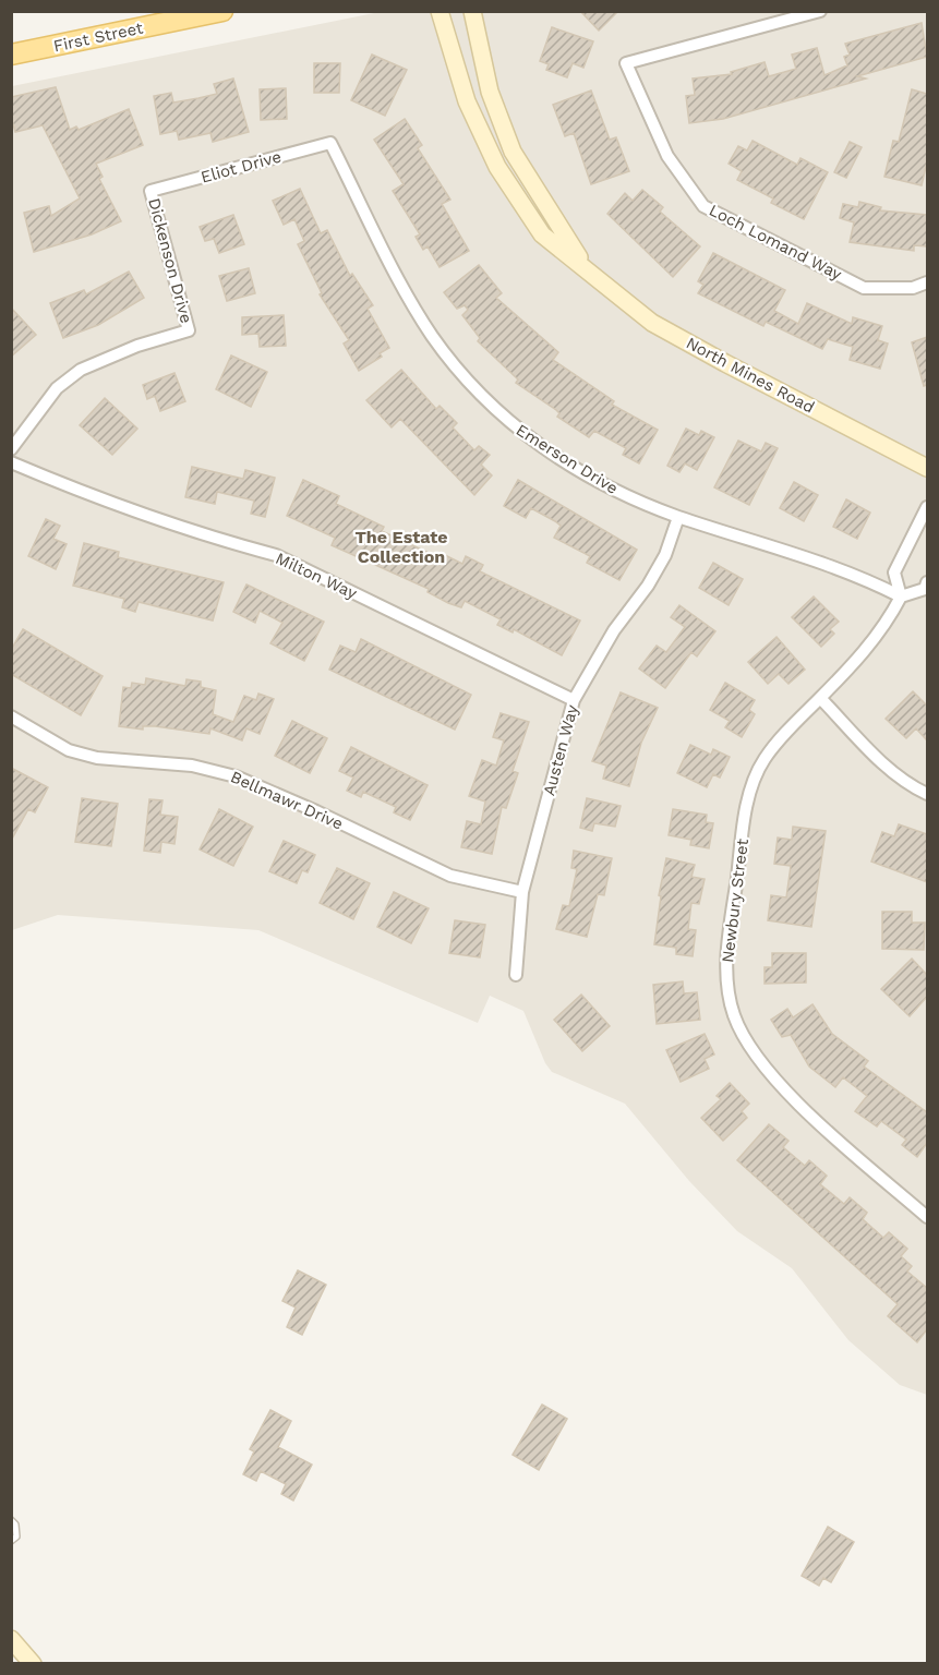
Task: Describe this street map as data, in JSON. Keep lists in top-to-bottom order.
{
  "streets": {
    "main road": ["First Street", "North Mines Road"],
    "street": [
      "Eliot Drive",
      "Loch Lomand Way",
      "Dickenson Drive",
      "Emerson Drive",
      "Milton Way",
      "Austen Way",
      "Bellmawr Drive",
      "Newbury Street"
    ]
  },
  "crossings": [
    ["Eliot Drive", "Dickenson Drive"],
    ["Eliot Drive", "Emerson Drive"],
    ["Emerson Drive", "Austen Way"],
    ["Emerson Drive", "Newbury Street"],
    ["Milton Way", "Austen Way"],
    ["Austen Way", "Bellmawr Drive"]
  ],
  "districts": ["The Estate Collection"]
}
